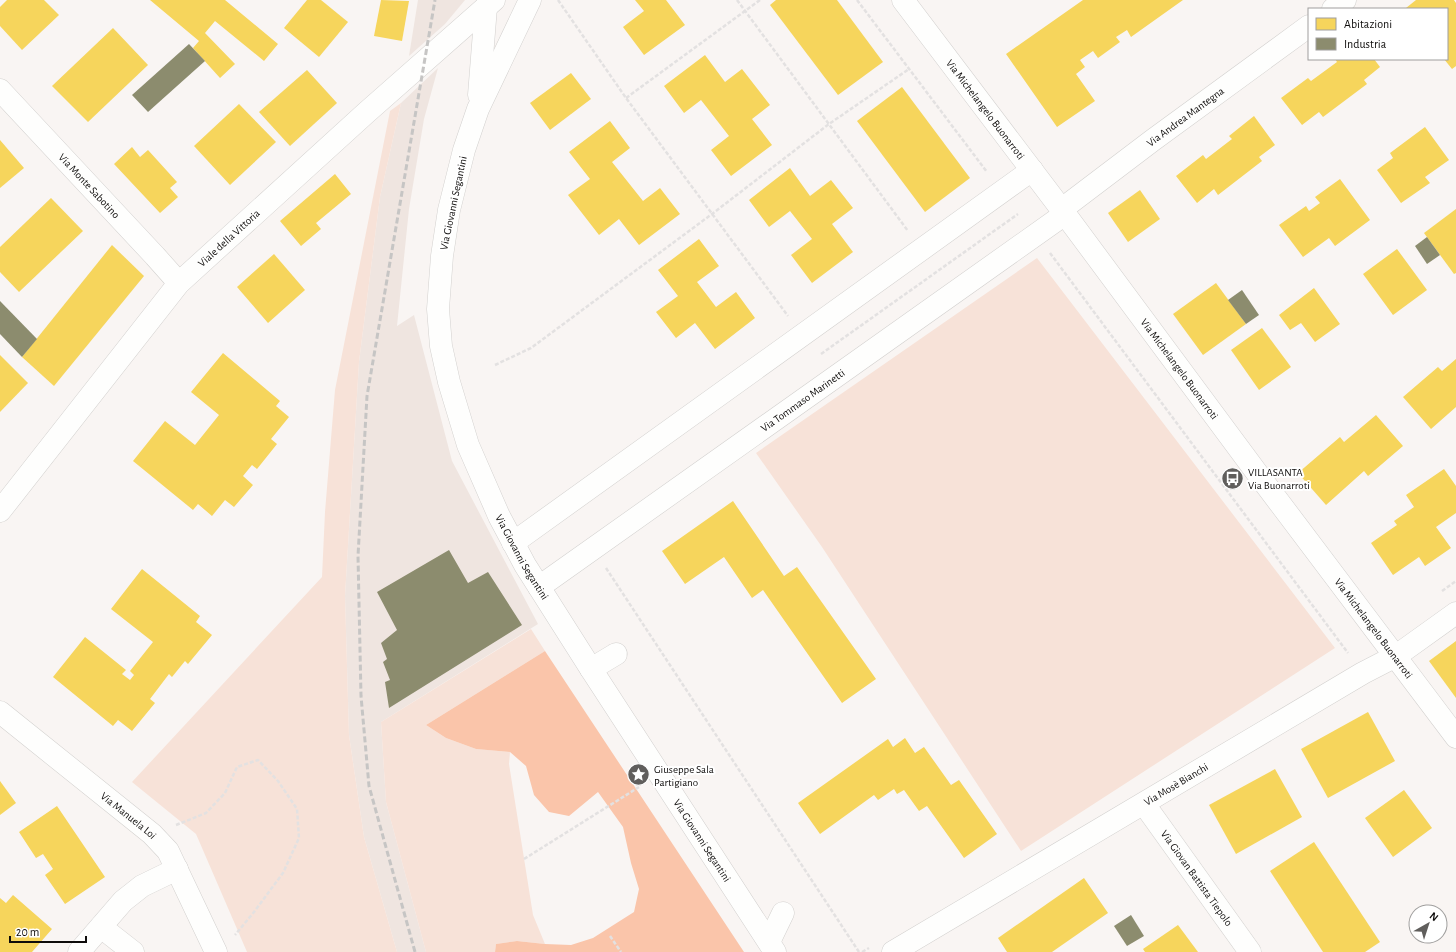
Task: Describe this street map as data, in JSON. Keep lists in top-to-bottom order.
{
  "streets": {
    "street": [
      "Via Michelangelo Buonarroti",
      "Via Andrea Mantegna",
      "Via Monte Sabotino",
      "Via Giovanni Segantini",
      "Viale della Vittoria",
      "Via Tommaso Marinetti",
      "Via Mosè Bianchi",
      "Via Manuela Loi",
      "Via Giovan Battista Tiepolo"
    ]
  },
  "crossings": [
    ["Via Michelangelo Buonarroti", "Via Andrea Mantegna"],
    ["Via Michelangelo Buonarroti", "Via Tommaso Marinetti"],
    ["Via Michelangelo Buonarroti", "Via Mosè Bianchi"],
    ["Via Andrea Mantegna", "Via Tommaso Marinetti"],
    ["Via Monte Sabotino", "Viale della Vittoria"],
    ["Via Giovanni Segantini", "Viale della Vittoria"],
    ["Via Giovanni Segantini", "Via Tommaso Marinetti"],
    ["Via Mosè Bianchi", "Via Giovan Battista Tiepolo"]
  ],
  "places": {
    "bus stop": ["VILLASANTA Via Buonarroti"],
    "place": ["Giuseppe Sala Partigiano"]
  },
  "legend": ["Abitazioni", "Industria"],
  "scale_bar": "20 m",
  "north": "top right"
}
